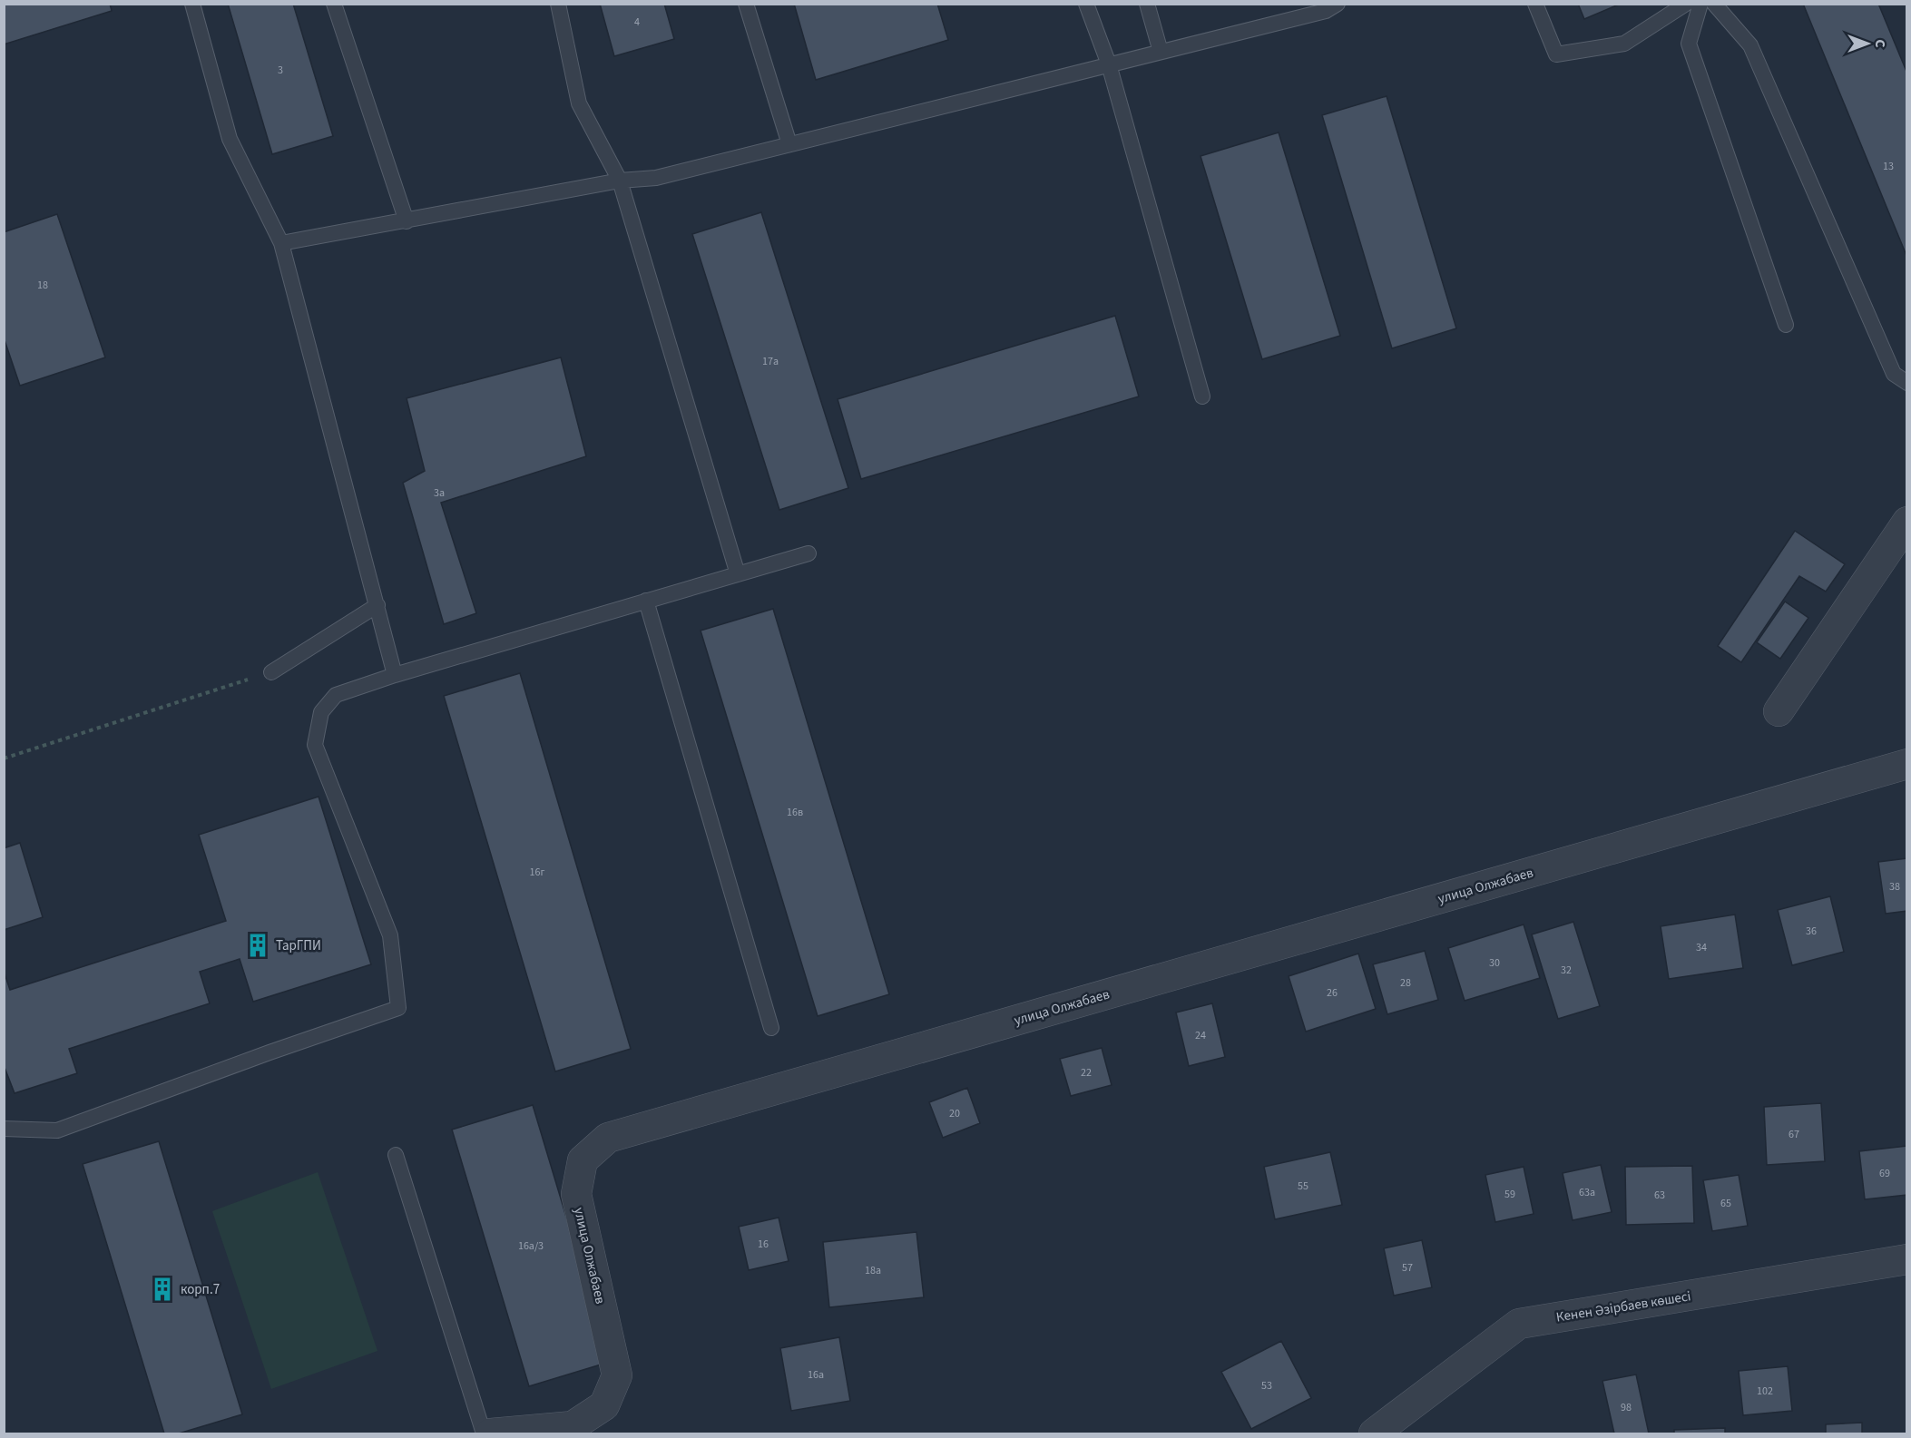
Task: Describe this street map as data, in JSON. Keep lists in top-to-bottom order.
{
  "streets": {
    "street": ["улица Олжабаев", "Кенен Әзірбаев көшесі"]
  },
  "places": {
    "building": ["ТарГПИ", "корп.7"]
  },
  "house_numbers": [
    "4",
    "3",
    "13",
    "18",
    "17а",
    "3а",
    "16в",
    "16г",
    "38",
    "36",
    "34",
    "30",
    "32",
    "28",
    "26",
    "24",
    "22",
    "20",
    "67",
    "69",
    "55",
    "63а",
    "59",
    "63",
    "65",
    "16",
    "16а/3",
    "57",
    "18а",
    "16а",
    "53",
    "102",
    "98"
  ],
  "north": "right"
}
